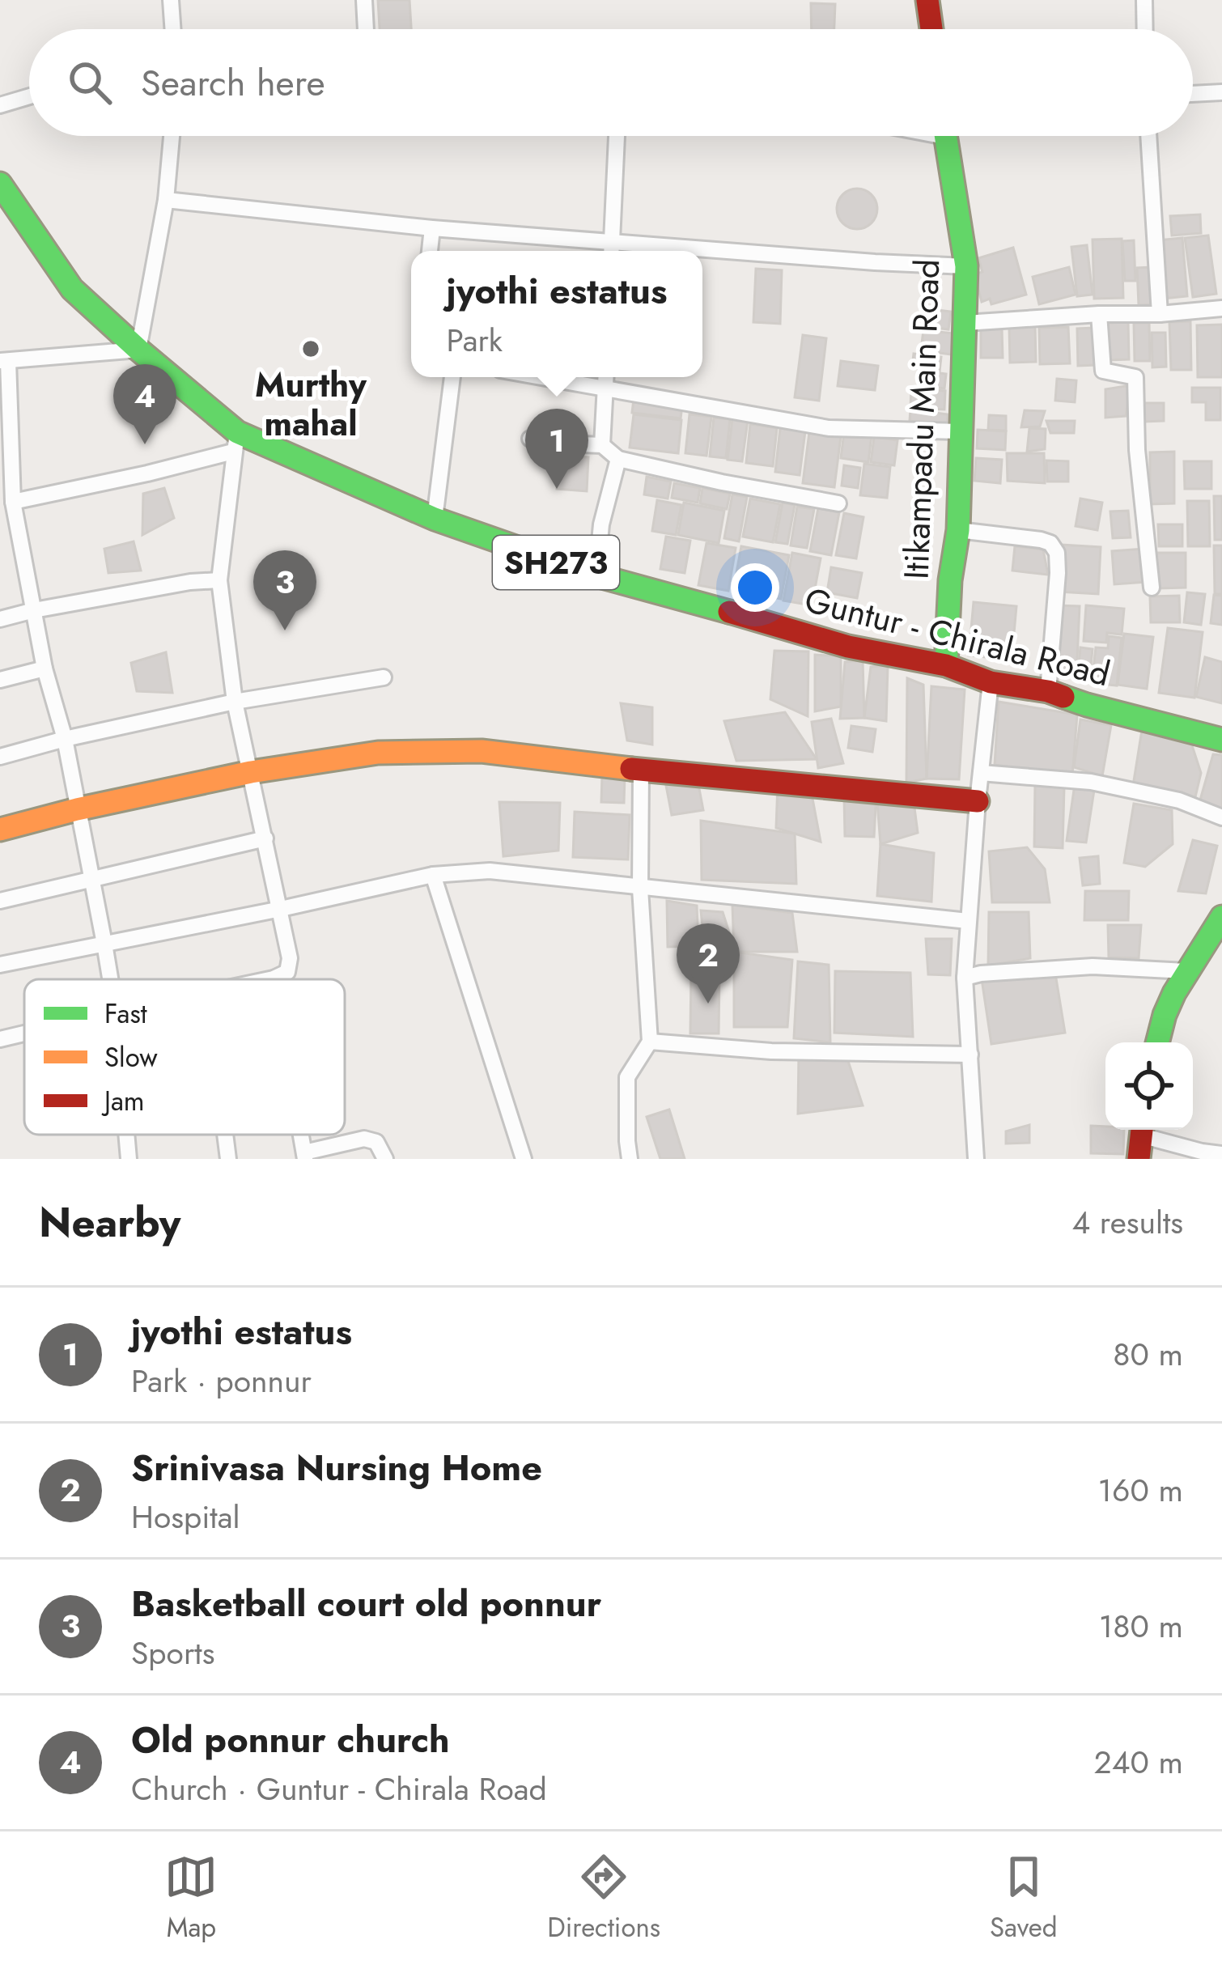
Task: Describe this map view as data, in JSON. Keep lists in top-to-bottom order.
{
  "streets": {
    "street": ["Itikampadu Main Road", "SH273", "Guntur - Chirala Road"]
  },
  "crossings": [
    ["Itikampadu Main Road", "Guntur - Chirala Road"]
  ],
  "places": ["Murthy mahal"],
  "legend": ["Fast", "Slow", "Jam"],
  "page": {
    "search": "Search here",
    "popup": ["jyothi estatus", "Park"],
    "pins": [
      "4",
      "1",
      "3",
      "2"
    ],
    "heading": ["Nearby", "4 results"],
    "list": [
      {
        "mark": "1",
        "name": "jyothi estatus",
        "note": "Park · ponnur",
        "value": "80 m"
      },
      {
        "mark": "2",
        "name": "Srinivasa Nursing Home",
        "note": "Hospital",
        "value": "160 m"
      },
      {
        "mark": "3",
        "name": "Basketball court old ponnur",
        "note": "Sports",
        "value": "180 m"
      },
      {
        "mark": "4",
        "name": "Old ponnur church",
        "note": "Church · Guntur - Chirala Road",
        "value": "240 m"
      }
    ],
    "nav": ["Map", "Directions", "Saved"]
  }
}
